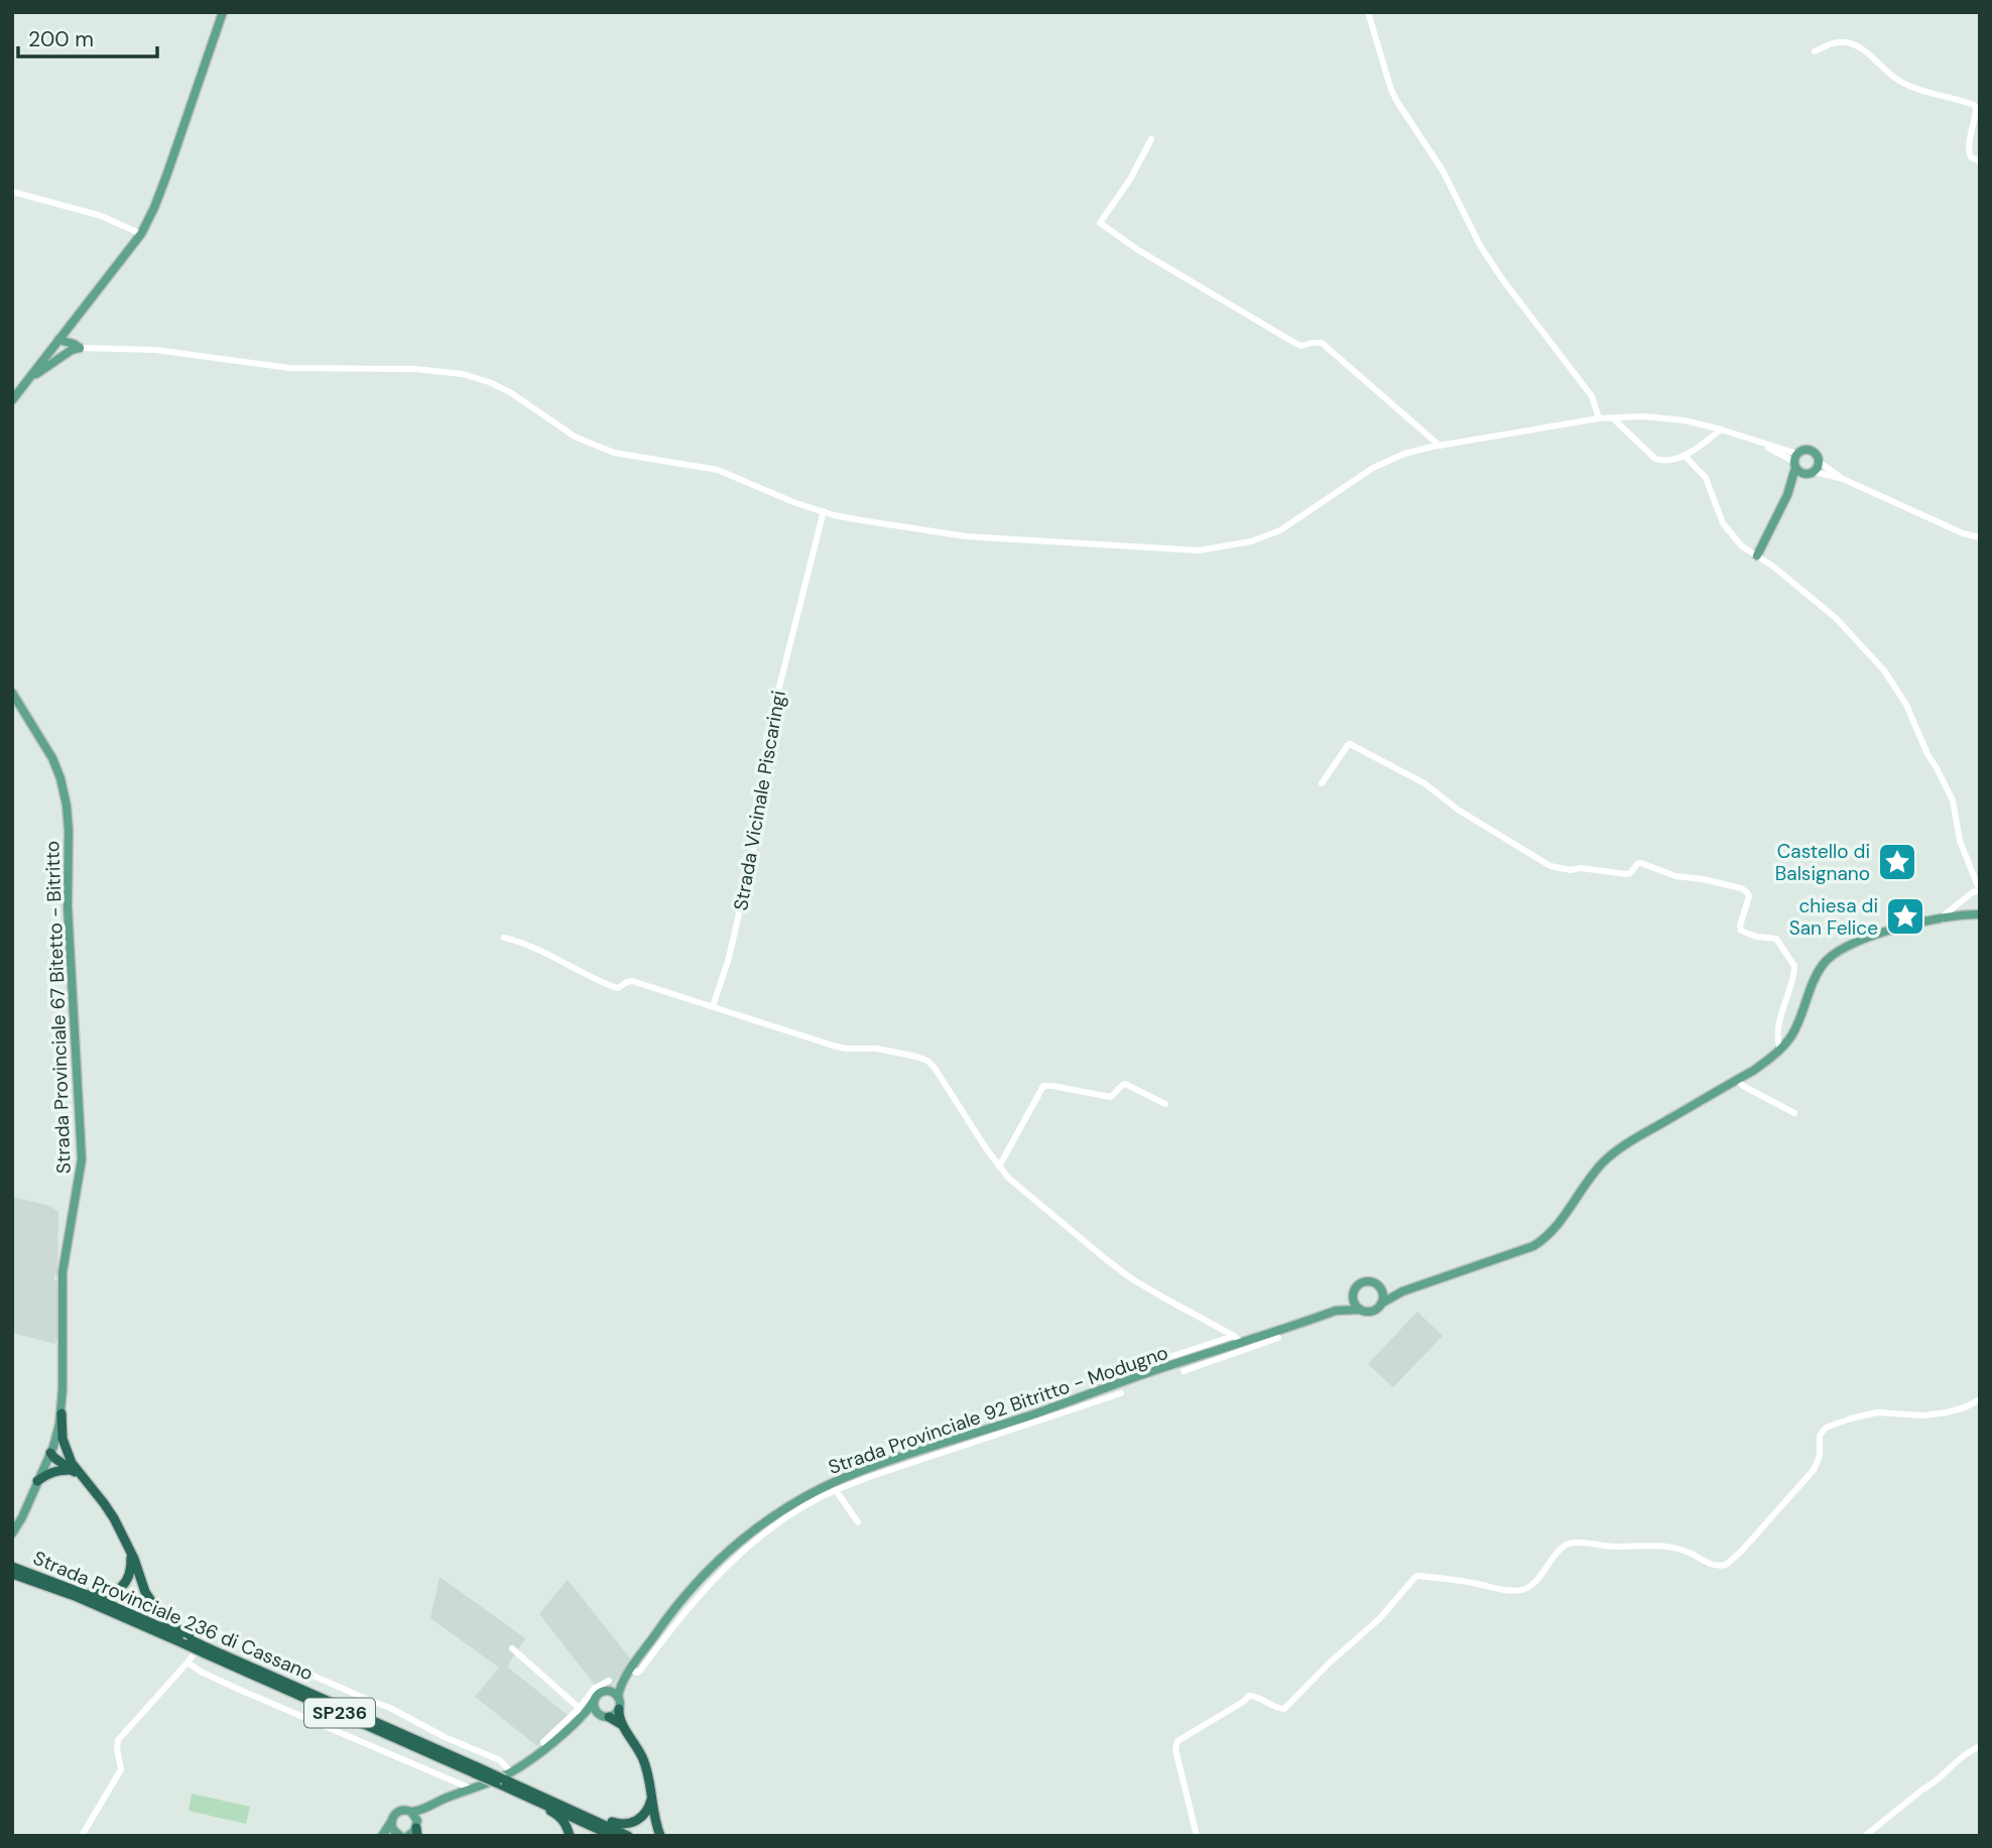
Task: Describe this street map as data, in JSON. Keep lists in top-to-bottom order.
{
  "streets": {
    "highway": ["Strada Provinciale 236 di Cassano", "SP236"],
    "main road": ["Strada Provinciale 67 Bitetto - Bitritto", "Strada Provinciale 92 Bitritto - Modugno"],
    "street": ["Strada Vicinale Piscaringi"]
  },
  "places": {
    "place": ["Castello di Balsignano", "chiesa di San Felice"]
  },
  "scale_bar": "200 m"
}
